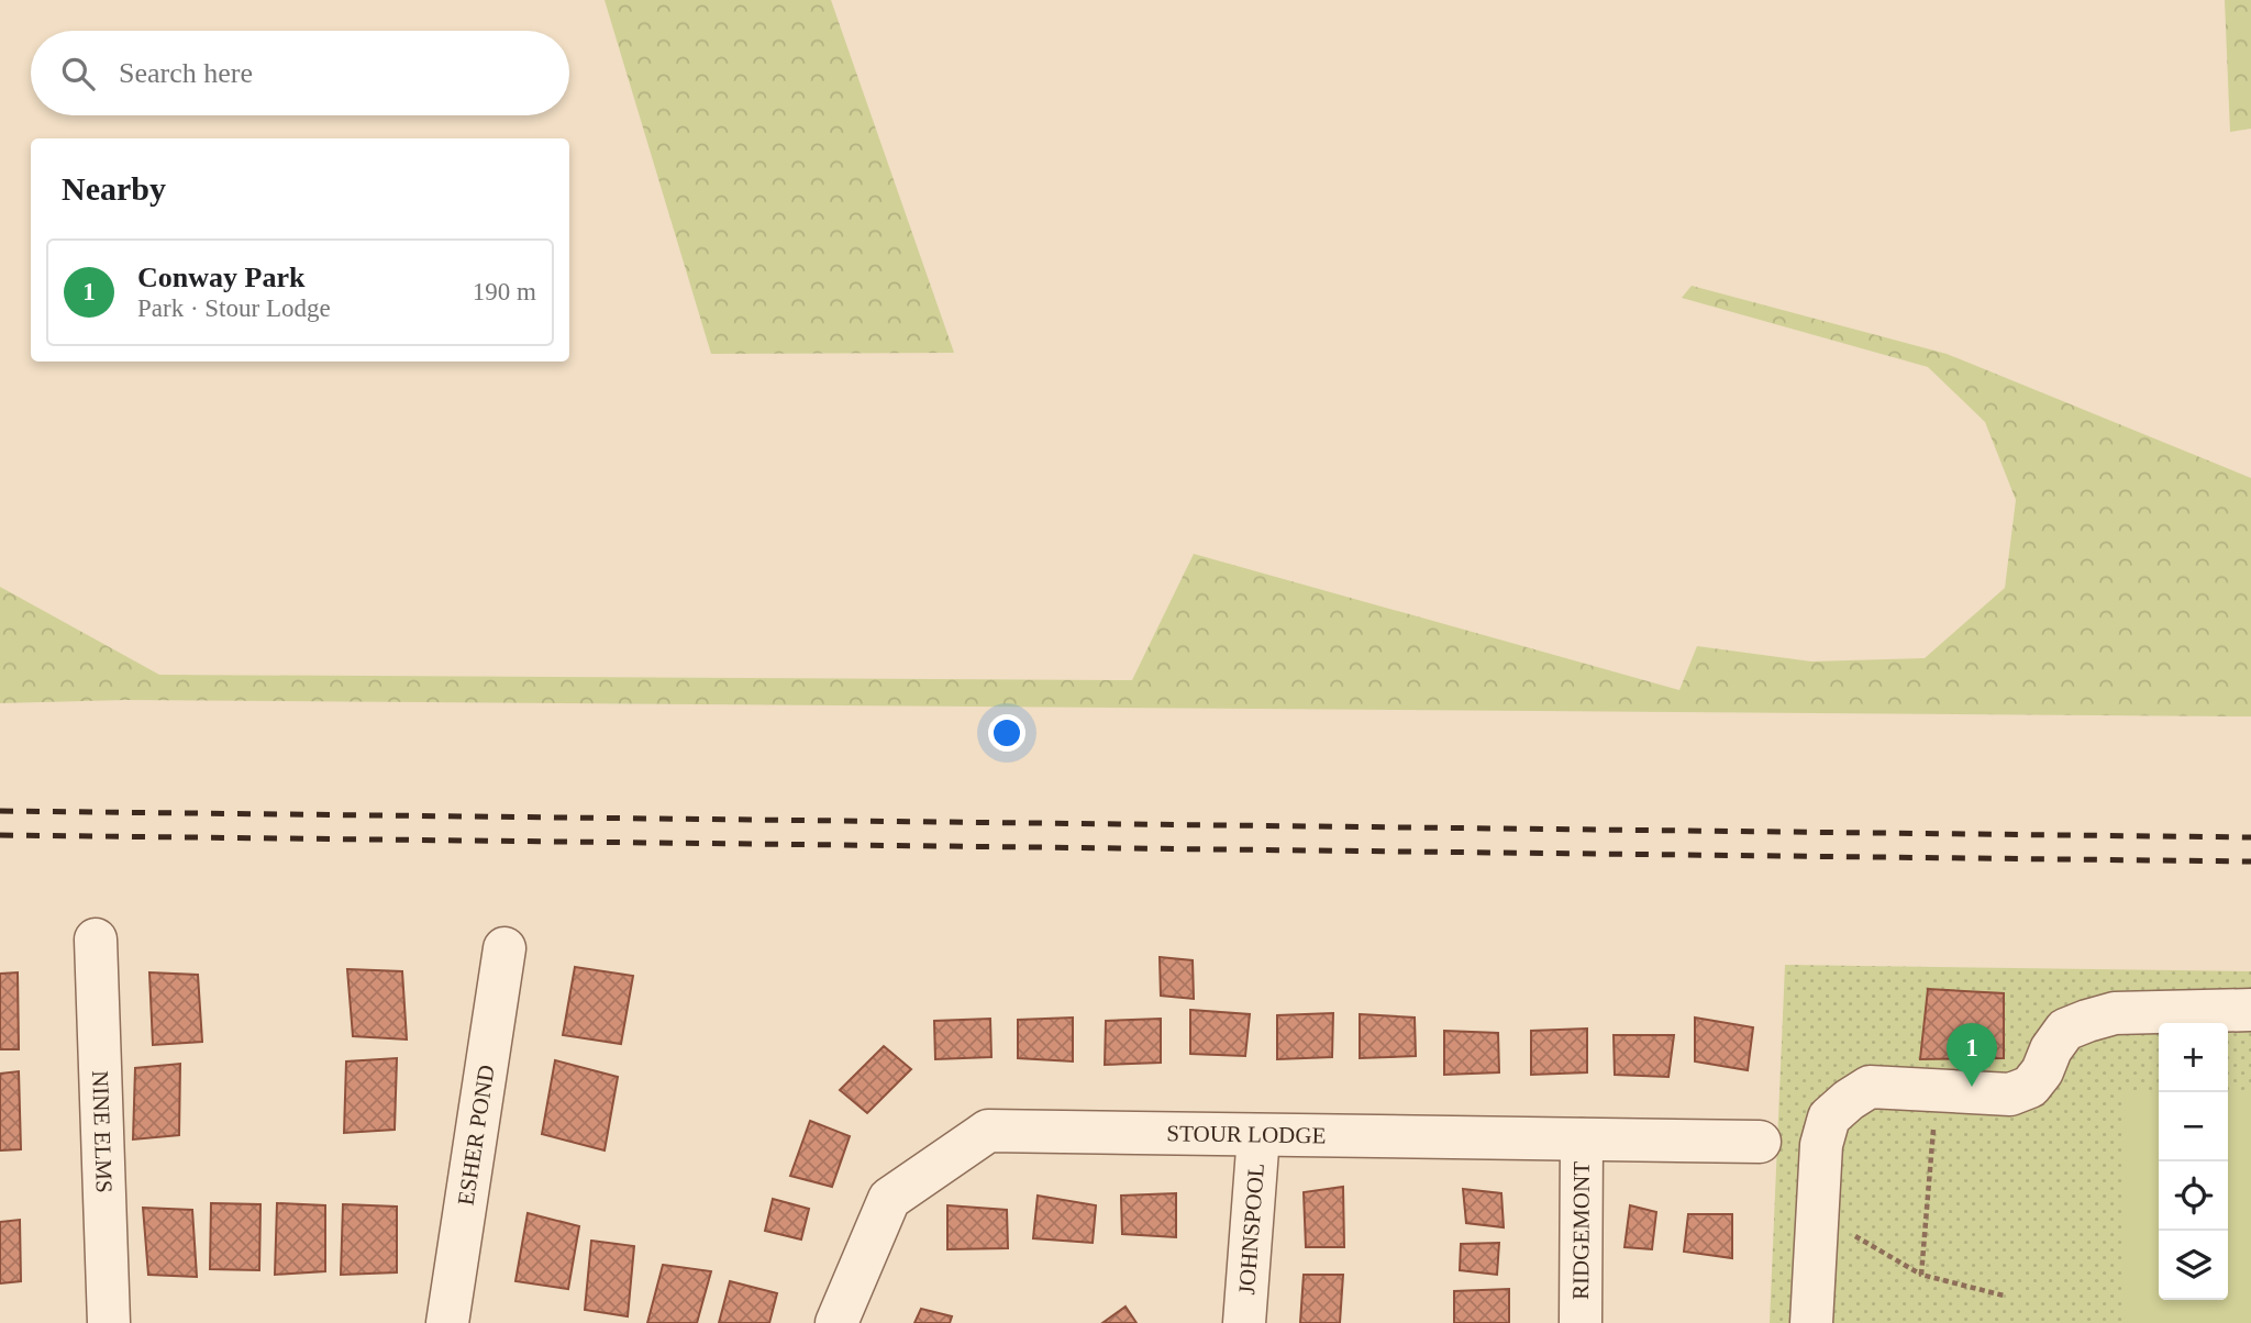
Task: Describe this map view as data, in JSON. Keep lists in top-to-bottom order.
{
  "streets": {
    "street": [
      "NINE ELMS",
      "ESHER POND",
      "STOUR LODGE",
      "JOHNSPOOL",
      "RIDGEMONT"
    ]
  },
  "crossings": [
    ["STOUR LODGE", "JOHNSPOOL"],
    ["STOUR LODGE", "RIDGEMONT"]
  ],
  "page": {
    "search": "Search here",
    "heading": "Nearby",
    "list": [
      {
        "mark": "1",
        "name": "Conway Park",
        "note": "Park · Stour Lodge",
        "value": "190 m"
      }
    ],
    "map_buttons": ["+", "−"],
    "pins": "1"
  }
}
